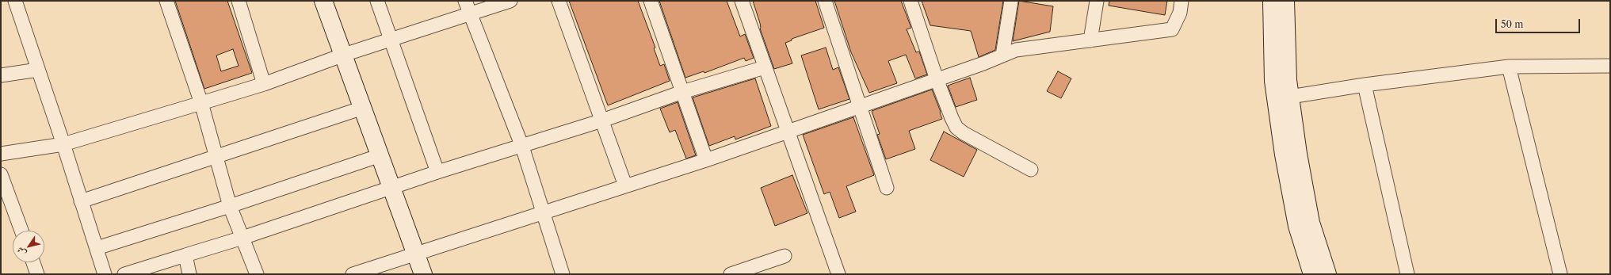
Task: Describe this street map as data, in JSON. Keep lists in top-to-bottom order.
{
  "scale_bar": "50 m",
  "north": "bottom left"
}
